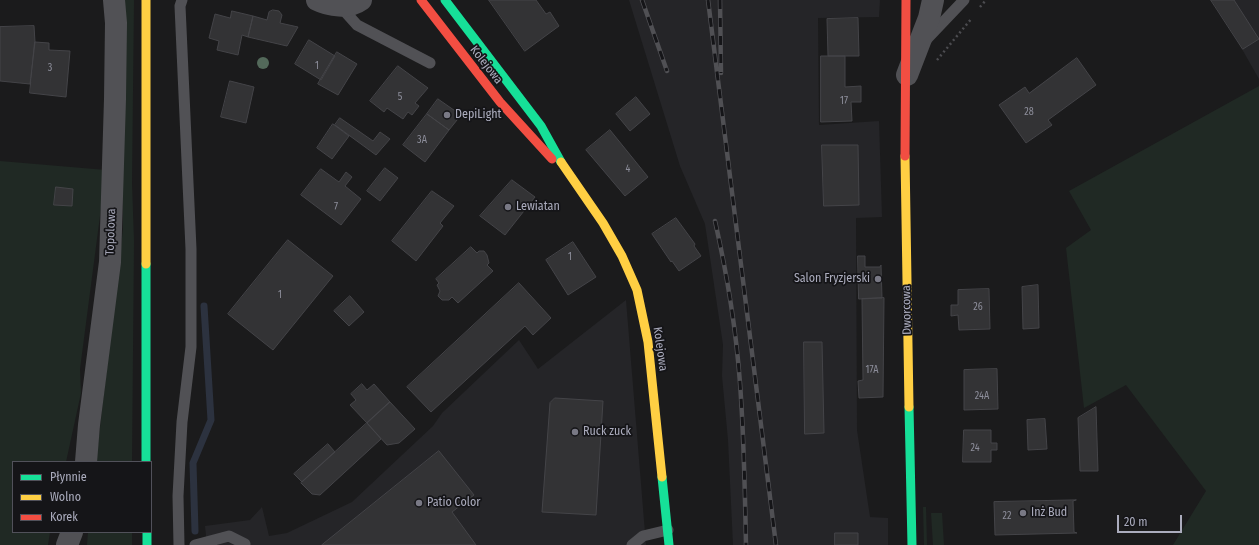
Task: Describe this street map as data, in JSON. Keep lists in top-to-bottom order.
{
  "streets": {
    "street": ["Kolejowa", "Topolowa", "Dworcowa"]
  },
  "places": [
    "DepiLight",
    "Lewiatan",
    "Salon Fryzjerski",
    "Ruck zuck",
    "Patio Color",
    "Inż Bud"
  ],
  "house_numbers": [
    "1",
    "3",
    "5",
    "17",
    "28",
    "3A",
    "4",
    "7",
    "1",
    "1",
    "26",
    "17A",
    "24A",
    "24",
    "22"
  ],
  "legend": ["Płynnie", "Wolno", "Korek"],
  "scale_bar": "20 m"
}
